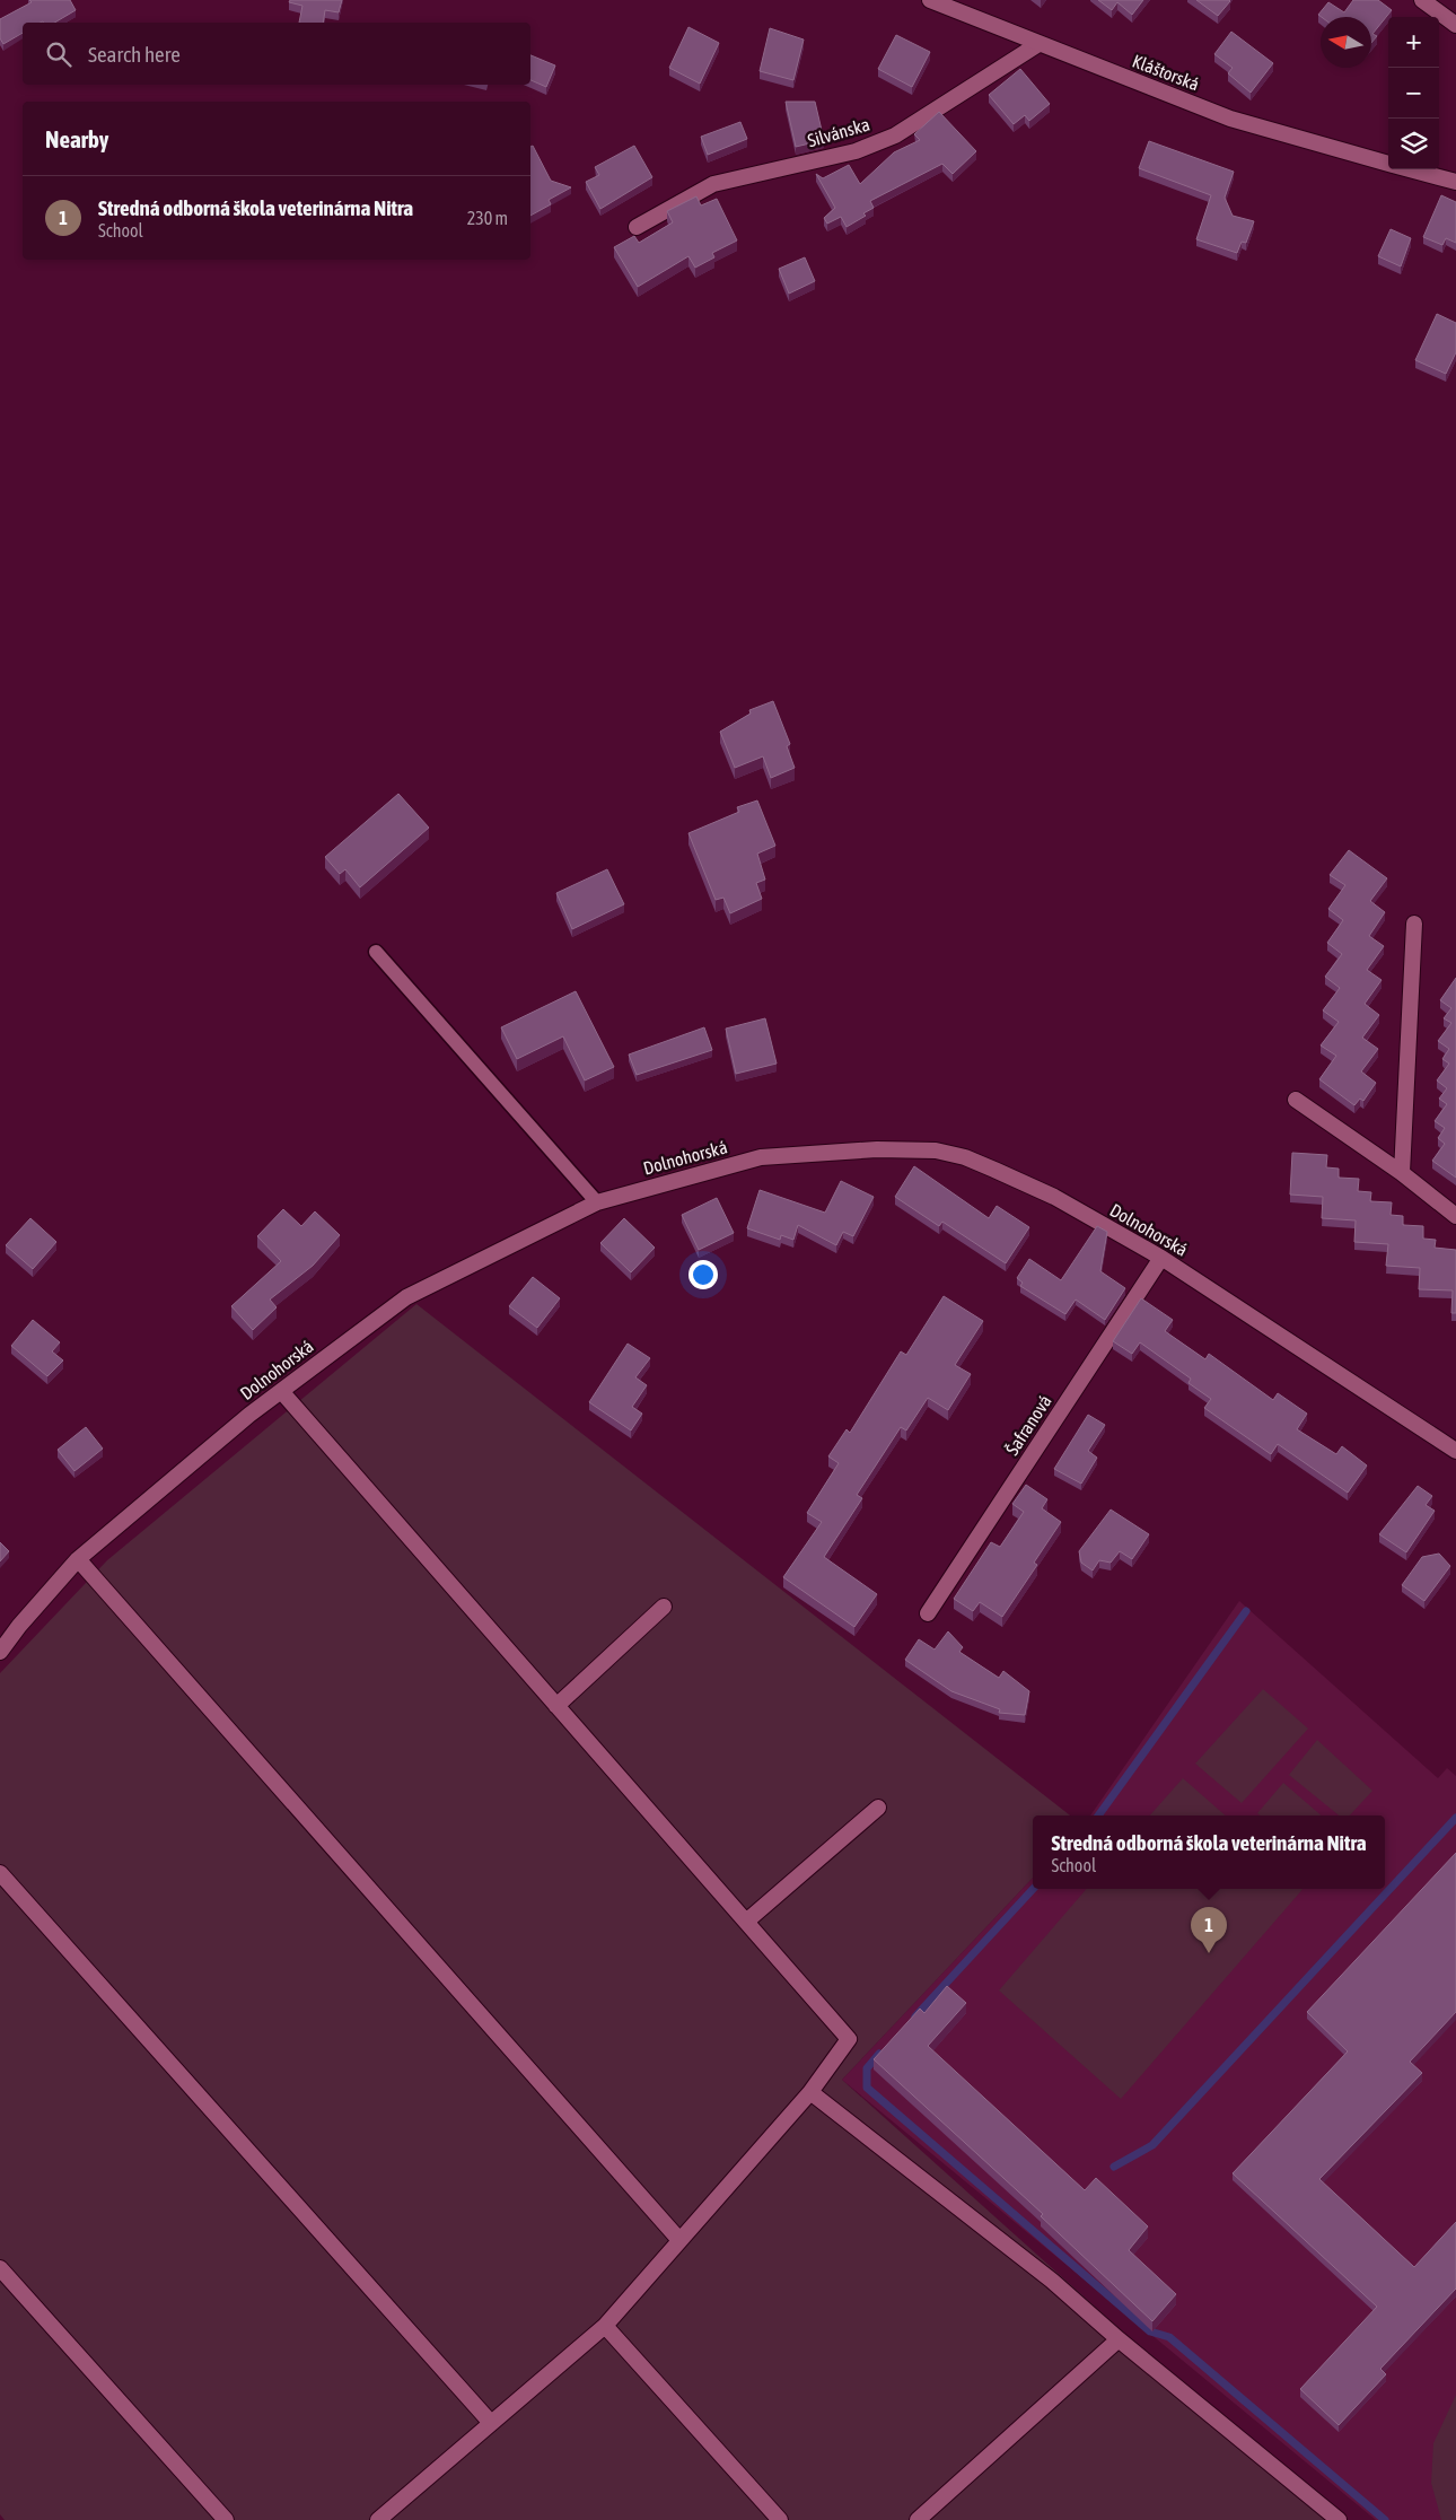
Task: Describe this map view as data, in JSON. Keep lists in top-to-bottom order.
{
  "streets": {
    "street": [
      "Kláštorská",
      "Silvánska",
      "Dolnohorská",
      "Šafranová"
    ]
  },
  "crossings": [
    ["Kláštorská", "Silvánska"],
    ["Dolnohorská", "Šafranová"]
  ],
  "north": "left",
  "page": {
    "map_buttons": ["+", "−"],
    "search": "Search here",
    "heading": "Nearby",
    "list": [
      {
        "mark": "1",
        "name": "Stredná odborná škola veterinárna Nitra",
        "note": "School",
        "value": "230 m"
      }
    ],
    "popup": ["Stredná odborná škola veterinárna Nitra", "School"],
    "pins": "1"
  }
}
